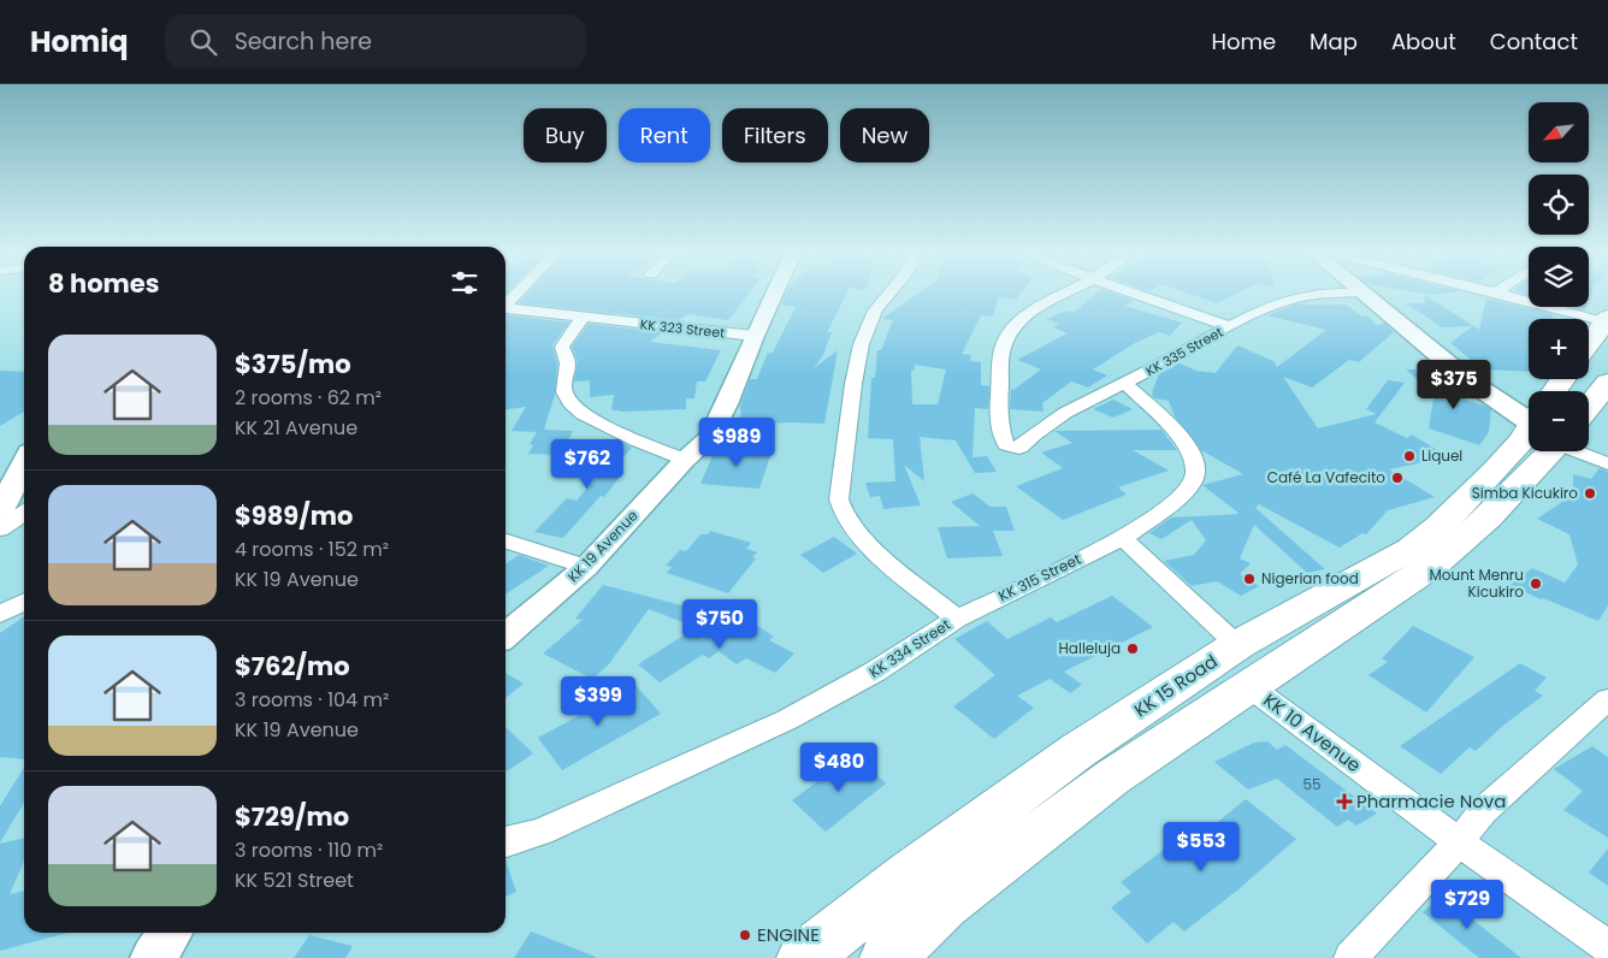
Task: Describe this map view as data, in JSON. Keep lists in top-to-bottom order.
{
  "streets": {
    "highway": ["KK 15 Road"],
    "street": [
      "KK 323 Street",
      "KK 335 Street",
      "KK 19 Avenue",
      "KK 315 Street",
      "KK 334 Street",
      "KK 10 Avenue"
    ]
  },
  "crossings": [
    ["KK 323 Street", "KK 19 Avenue"],
    ["KK 335 Street", "KK 315 Street"],
    ["KK 315 Street", "KK 334 Street"],
    ["KK 315 Street", "KK 10 Avenue"],
    ["KK 15 Road", "KK 10 Avenue"]
  ],
  "places": {
    "other": [
      "Liquel",
      "Café La Vafecito",
      "Simba Kicukiro",
      "Nigerian food",
      "Mount Menru Kicukiro",
      "Halleluja",
      "ENGINE"
    ],
    "health": ["Pharmacie Nova"]
  },
  "house_numbers": ["55"],
  "north": "bottom left",
  "page": {
    "header": "Homiq",
    "search": "Search here",
    "nav": [
      "Home",
      "Map",
      "About",
      "Contact"
    ],
    "map_buttons": ["+", "−"],
    "chip": [
      "Buy",
      "Rent",
      "Filters",
      "New"
    ],
    "heading": "8 homes",
    "list": [
      {
        "name": "$375/mo",
        "note": "2 rooms · 62 m² · KK 21 Avenue"
      },
      {
        "name": "$989/mo",
        "note": "4 rooms · 152 m² · KK 19 Avenue"
      },
      {
        "name": "$762/mo",
        "note": "3 rooms · 104 m² · KK 19 Avenue"
      },
      {
        "name": "$729/mo",
        "note": "3 rooms · 110 m² · KK 521 Street"
      }
    ],
    "price": [
      "$375",
      "$989",
      "$762",
      "$750",
      "$399",
      "$480",
      "$553",
      "$729"
    ]
  }
}
